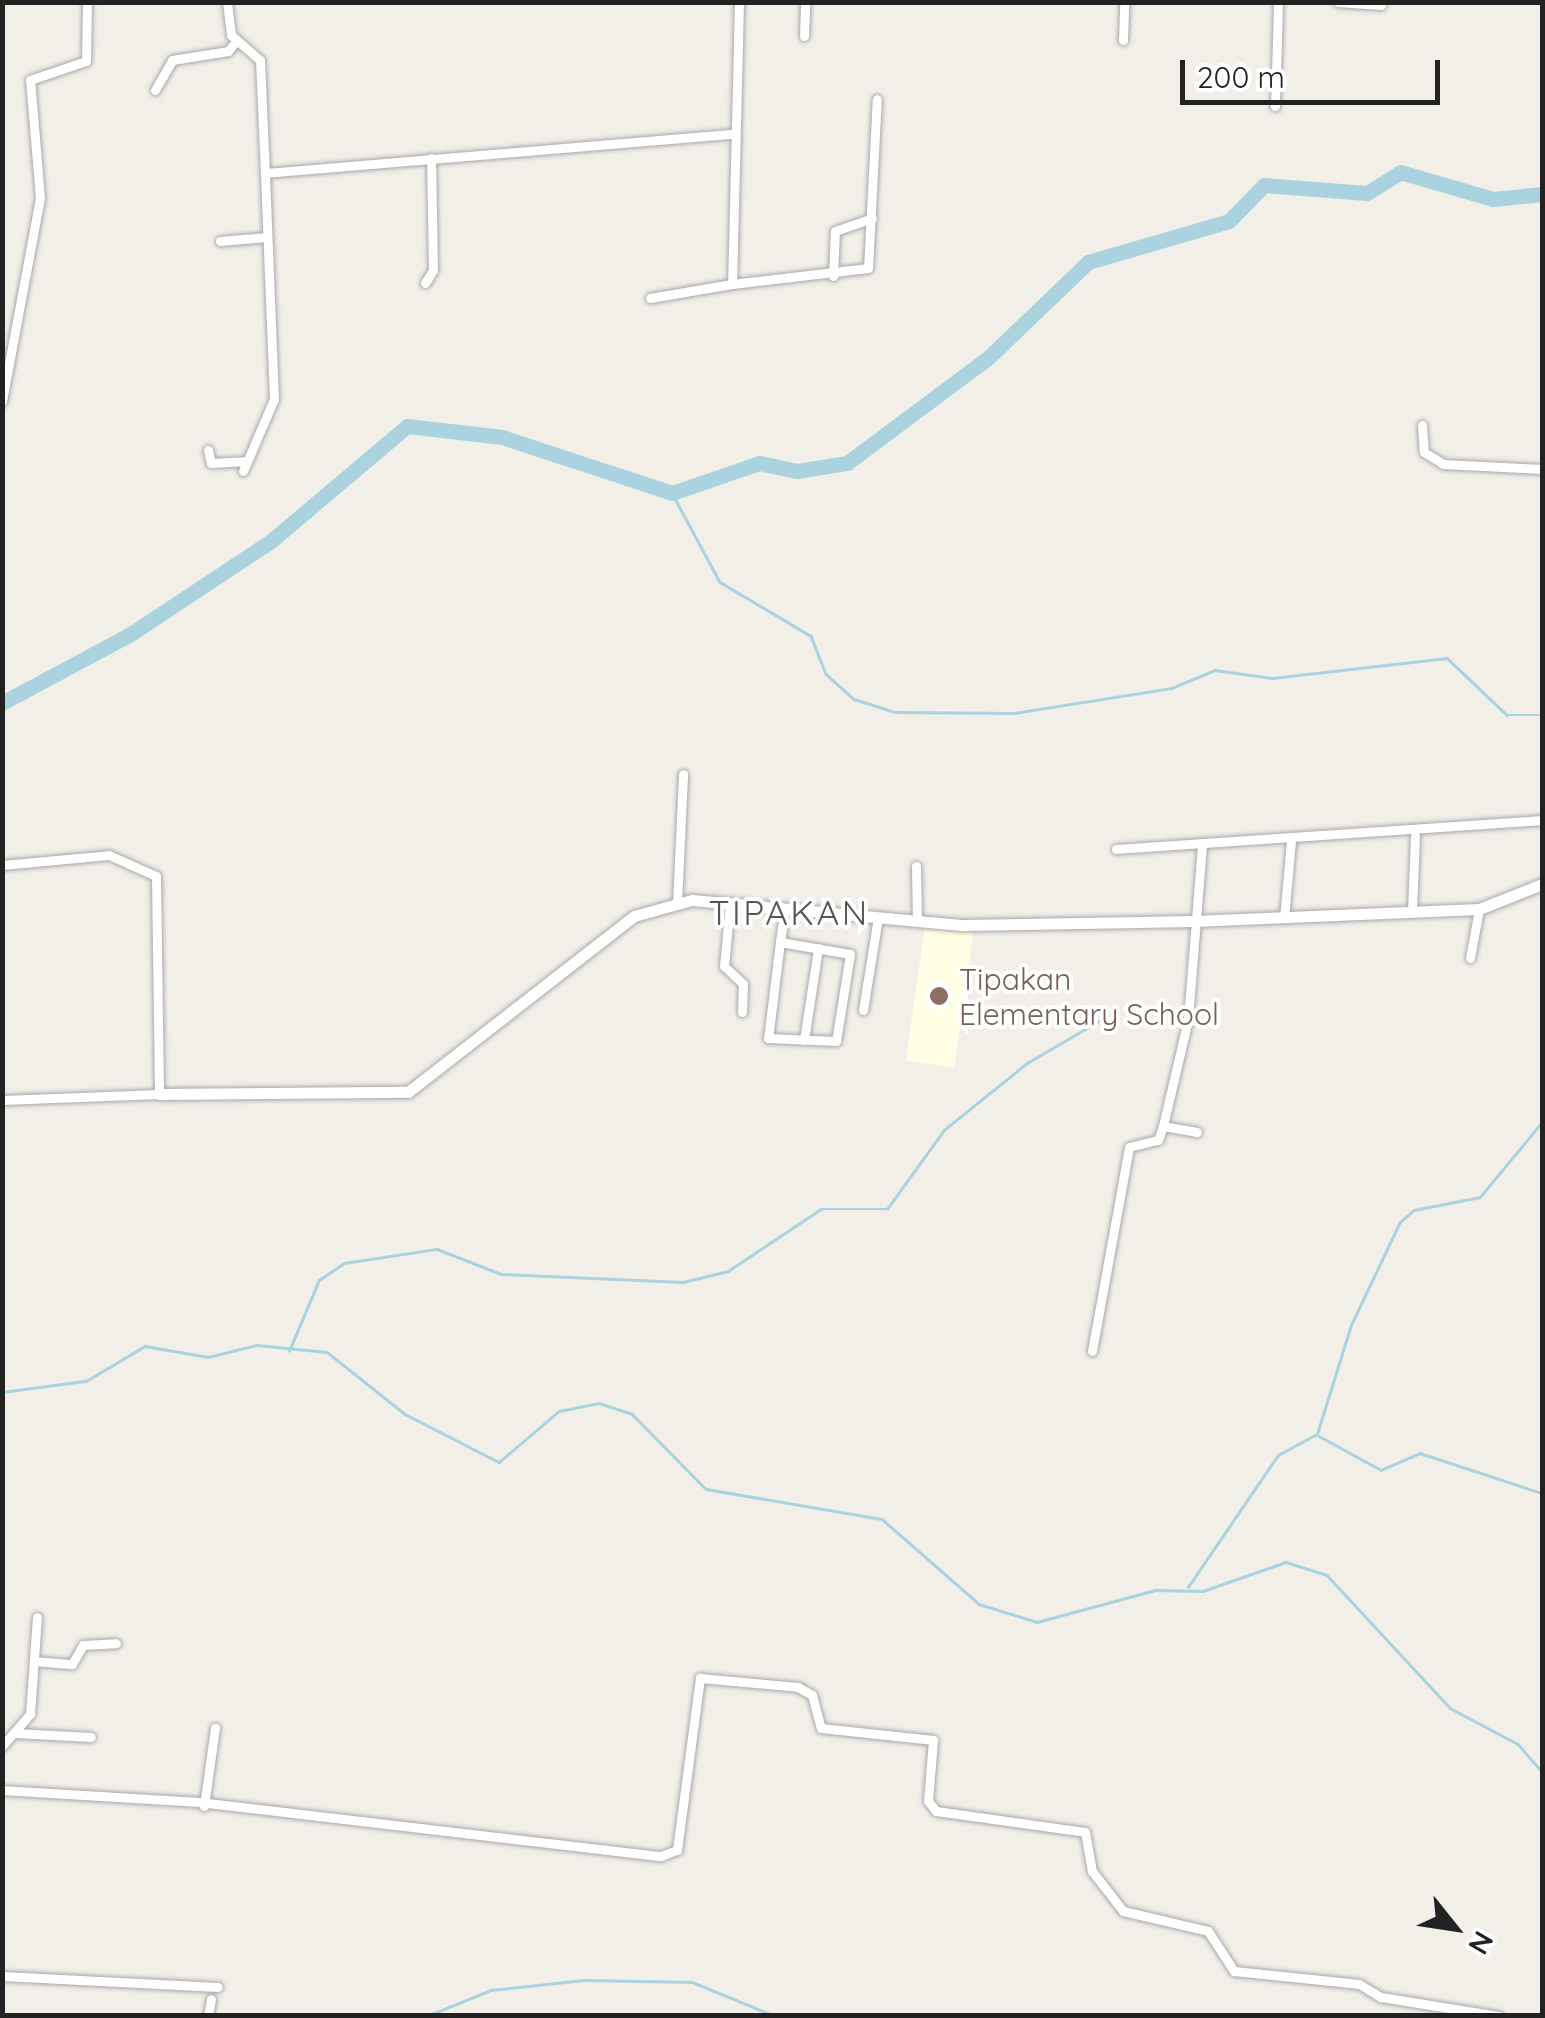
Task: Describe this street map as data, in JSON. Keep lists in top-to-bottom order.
{
  "districts": ["TIPAKAN"],
  "places": ["Tipakan Elementary School"],
  "scale_bar": "200 m",
  "north": "bottom right"
}
